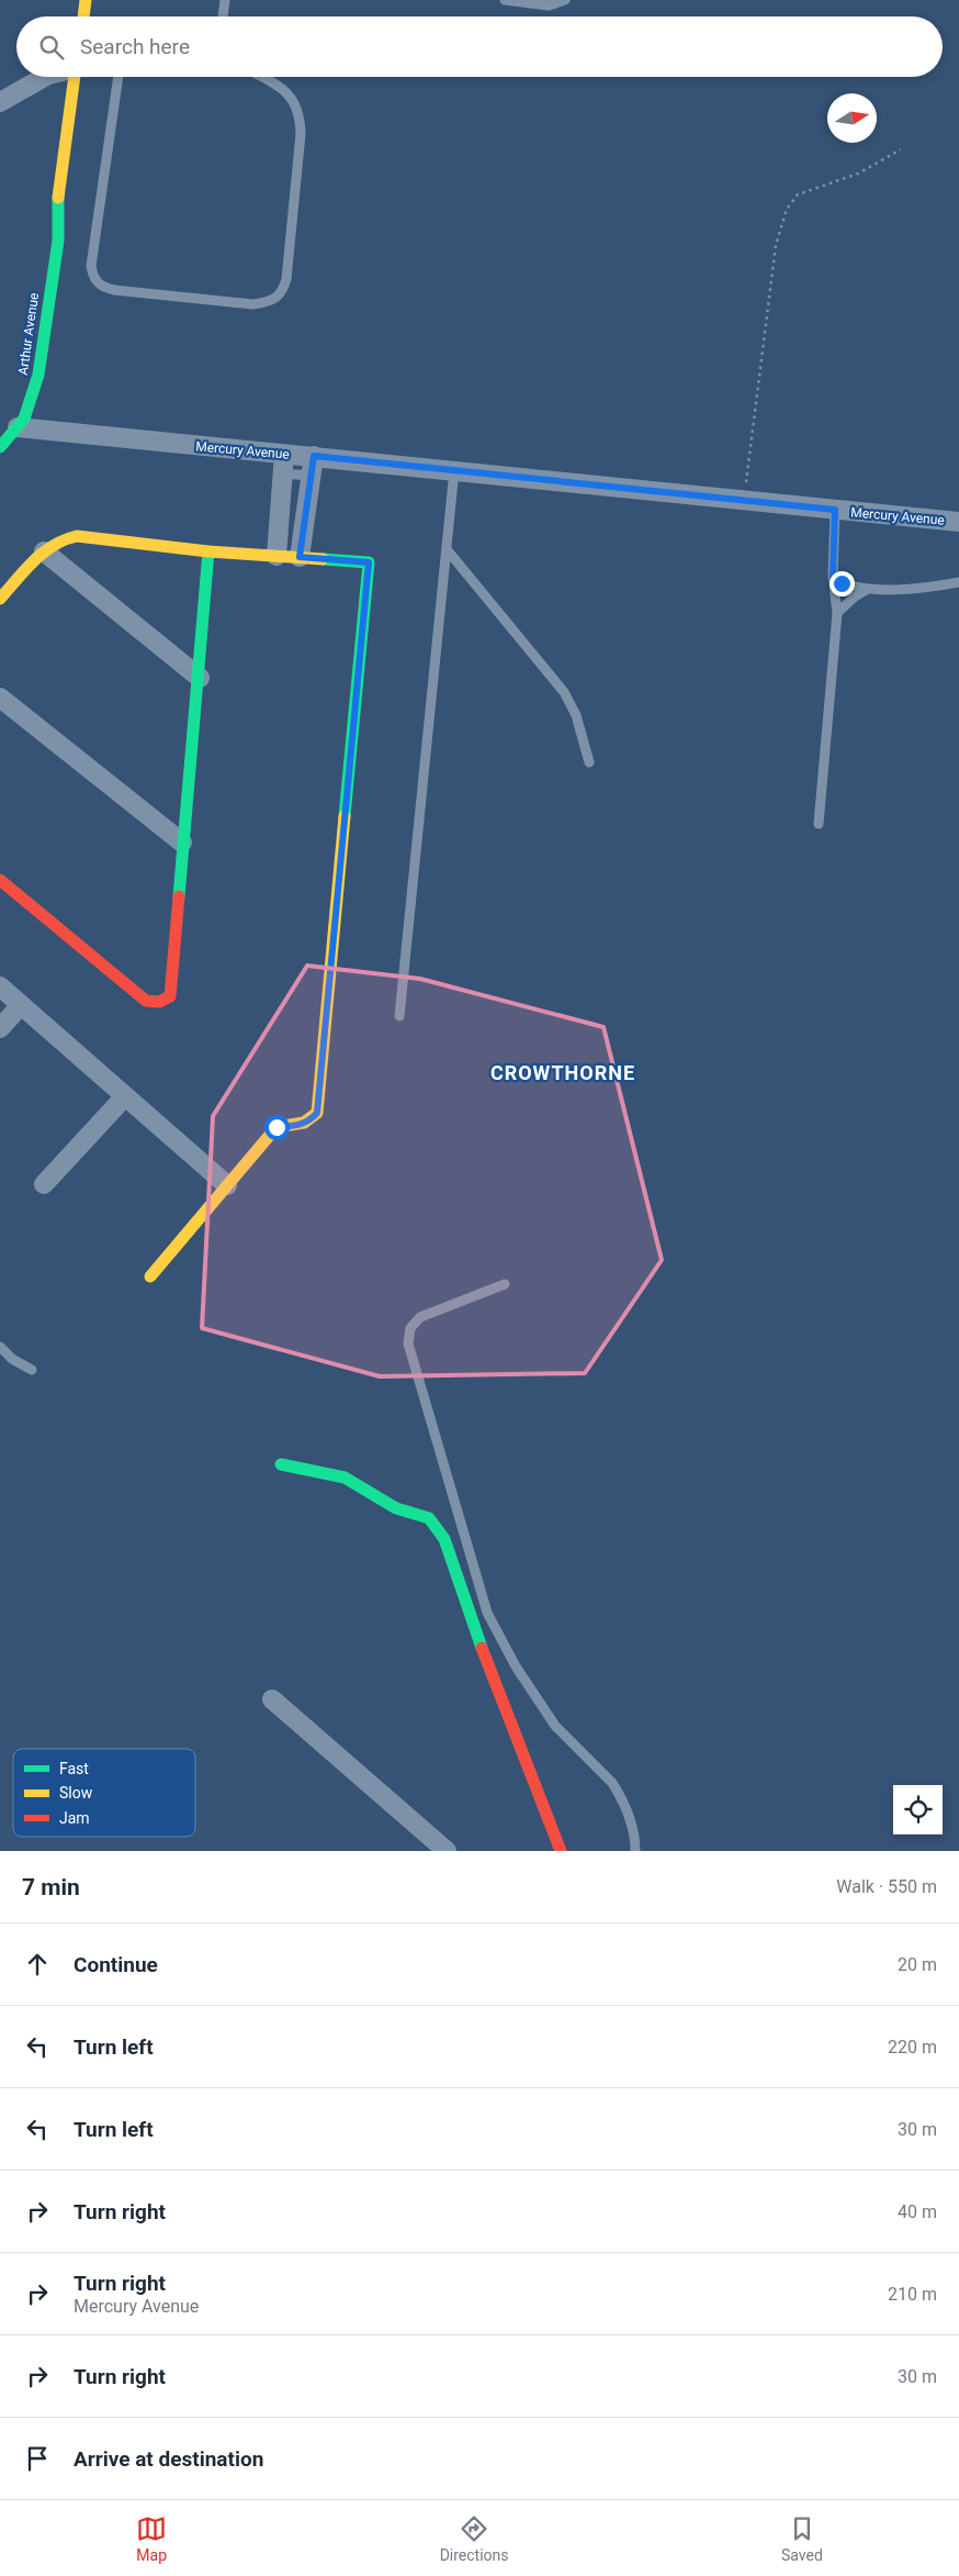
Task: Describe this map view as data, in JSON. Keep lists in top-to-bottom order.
{
  "streets": {
    "street": ["Arthur Avenue", "Mercury Avenue"]
  },
  "crossings": [
    ["Arthur Avenue", "Mercury Avenue"]
  ],
  "districts": ["CROWTHORNE"],
  "legend": ["Fast", "Slow", "Jam"],
  "north": "right",
  "page": {
    "search": "Search here",
    "heading": ["7 min", "Walk · 550 m"],
    "list": [
      ["Continue", "20 m"],
      ["Turn left", "220 m"],
      ["Turn left", "30 m"],
      ["Turn right", "40 m"],
      ["Turn right", "Mercury Avenue", "210 m"],
      ["Turn right", "30 m"],
      "Arrive at destination"
    ],
    "nav": ["Map", "Directions", "Saved"]
  }
}
